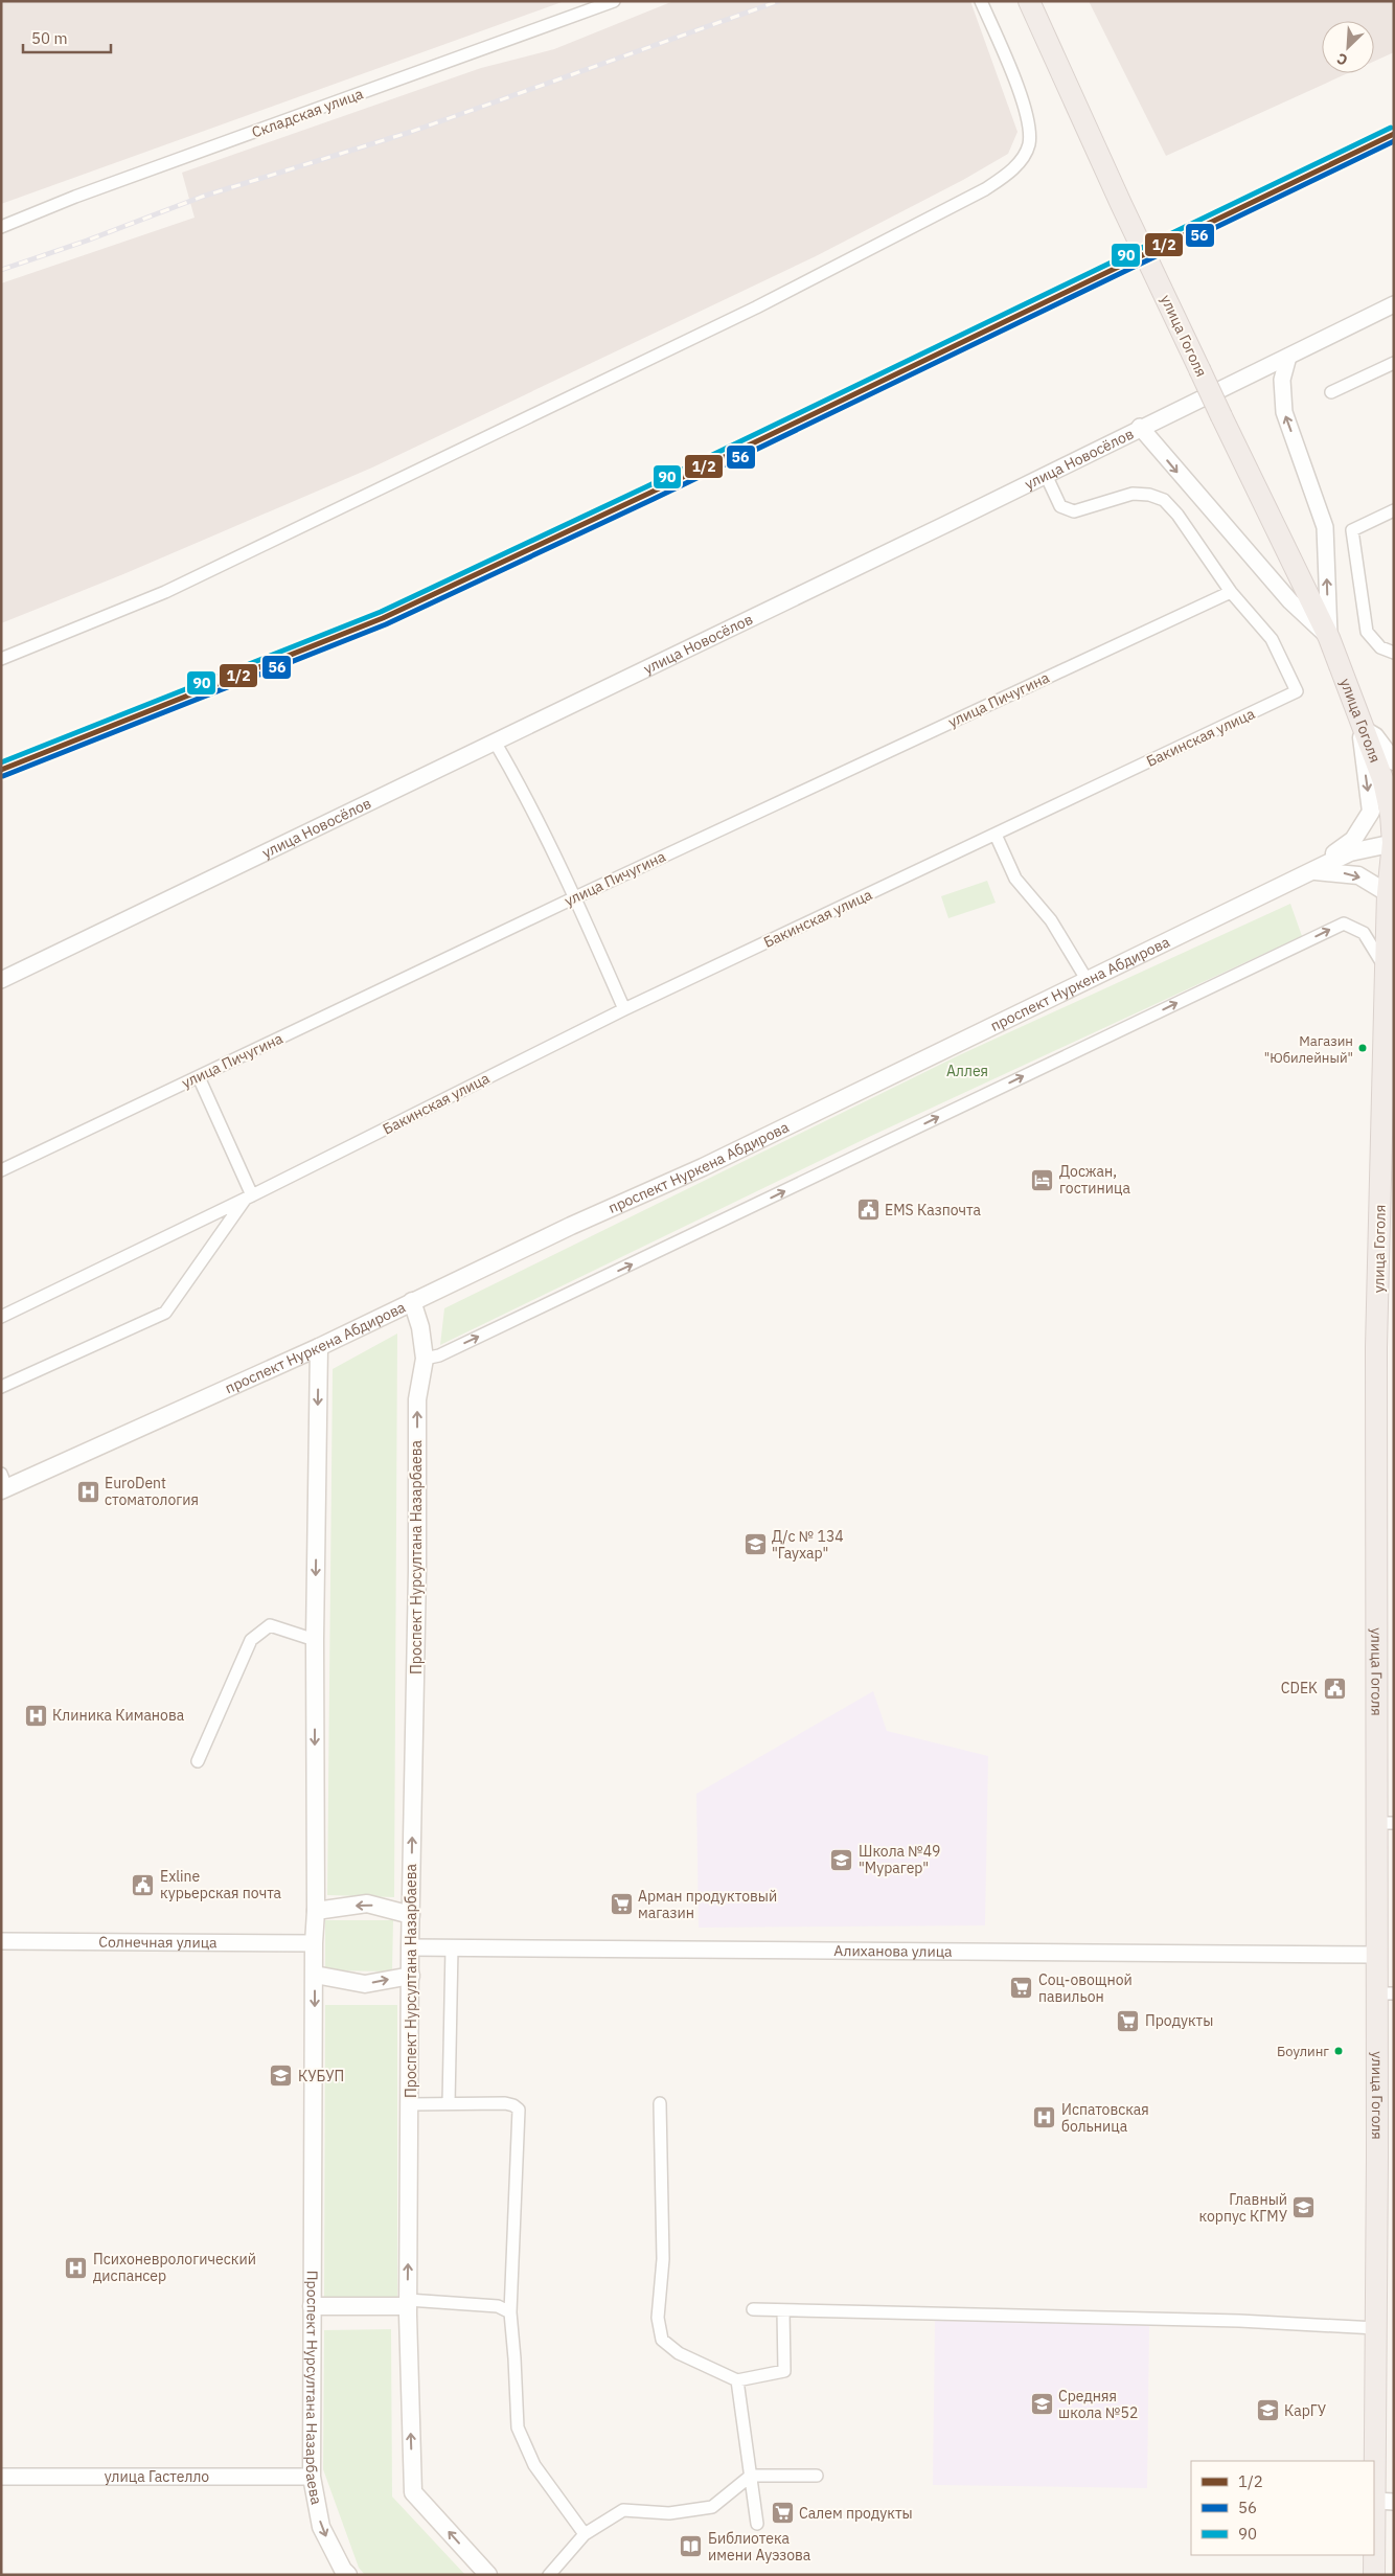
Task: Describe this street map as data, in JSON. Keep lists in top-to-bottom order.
{
  "streets": {
    "highway": ["улица Гоголя"],
    "main road": ["проспект Нуркена Абдирова", "Проспект Нурсултана Назарбаева"],
    "street": [
      "Складская улица",
      "улица Новосёлов",
      "улица Пичугина",
      "Бакинская улица",
      "Солнечная улица",
      "Алиханова улица",
      "улица Гастелло"
    ]
  },
  "crossings": [
    ["улица Гоголя", "проспект Нуркена Абдирова"],
    ["улица Гоголя", "Алиханова улица"],
    ["улица Новосёлов", "Бакинская улица"],
    ["улица Пичугина", "Бакинская улица"],
    ["проспект Нуркена Абдирова", "Проспект Нурсултана Назарбаева"],
    ["Проспект Нурсултана Назарбаева", "Солнечная улица"],
    ["Проспект Нурсултана Назарбаева", "Алиханова улица"],
    ["Проспект Нурсултана Назарбаева", "улица Гастелло"]
  ],
  "parks": ["Аллея"],
  "places": {
    "other": ["Магазин \"Юбилейный\"", "Боулинг"],
    "hotel": ["Досжан, гостиница"],
    "public building": ["EMS Казпочта", "CDEK", "Exline курьерская почта"],
    "hospital": [
      "EuroDent стоматология",
      "Клиника Киманова",
      "Испатовская больница",
      "Психоневрологический диспансер"
    ],
    "school or university": [
      "Д/с № 134 \"Гаухар\"",
      "Школа №49 \"Мурагер\"",
      "КУБУП",
      "Главный корпус КГМУ",
      "Средняя школа №52",
      "КарГУ"
    ],
    "supermarket": [
      "Арман продуктовый магазин",
      "Соц-овощной павильон",
      "Продукты",
      "Салем продукты"
    ],
    "library": ["Библиотека имени Ауэзова"]
  },
  "lines": ["transit line 90", "transit line 1/2", "transit line 56"],
  "legend": ["1/2", "56", "90"],
  "scale_bar": "50 m",
  "north": "bottom left"
}
